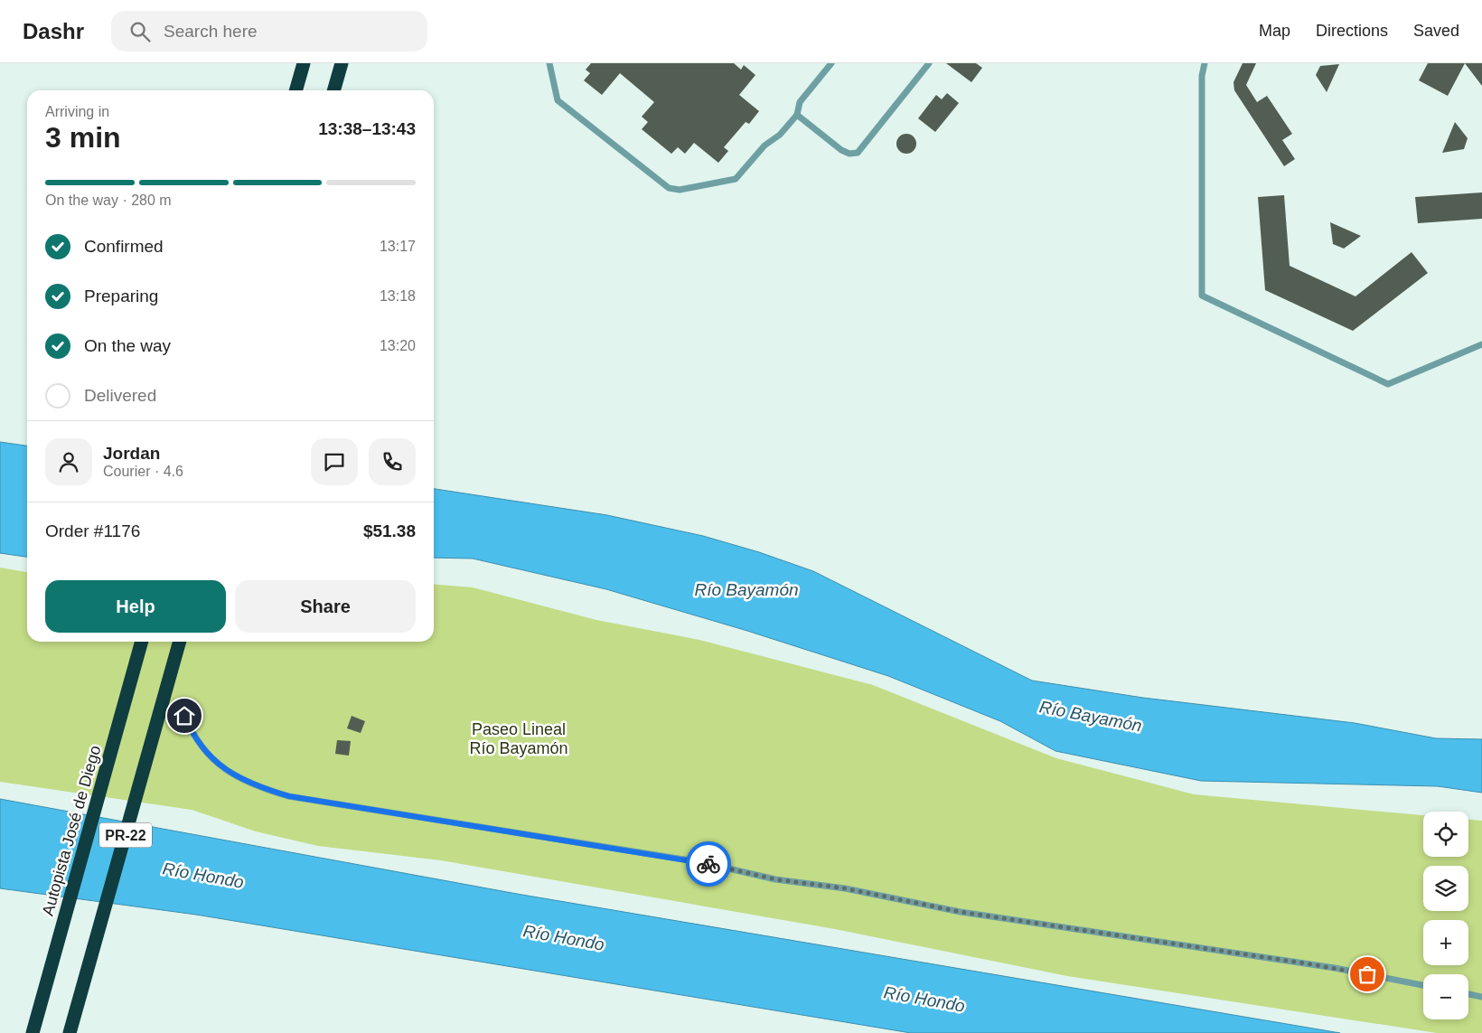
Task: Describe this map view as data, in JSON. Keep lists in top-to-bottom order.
{
  "streets": {
    "highway": ["Autopista José de Diego", "PR-22"]
  },
  "water": ["Río Bayamón", "Río Hondo"],
  "parks": ["Paseo Lineal Río Bayamón"],
  "page": {
    "header": "Dashr",
    "search": "Search here",
    "nav": ["Map", "Directions", "Saved"],
    "heading": ["3 min", "Arriving in", "13:38–13:43"],
    "panel": [
      "Jordan",
      "Courier · 4.6",
      "Order #1176",
      "$51.38"
    ],
    "bar": "On the way · 280 m",
    "list": [
      ["Confirmed", "13:17"],
      ["Preparing", "13:18"],
      ["On the way", "13:20"],
      "Delivered"
    ],
    "buttons": ["Help", "Share"],
    "map_buttons": ["+", "−"]
  }
}
